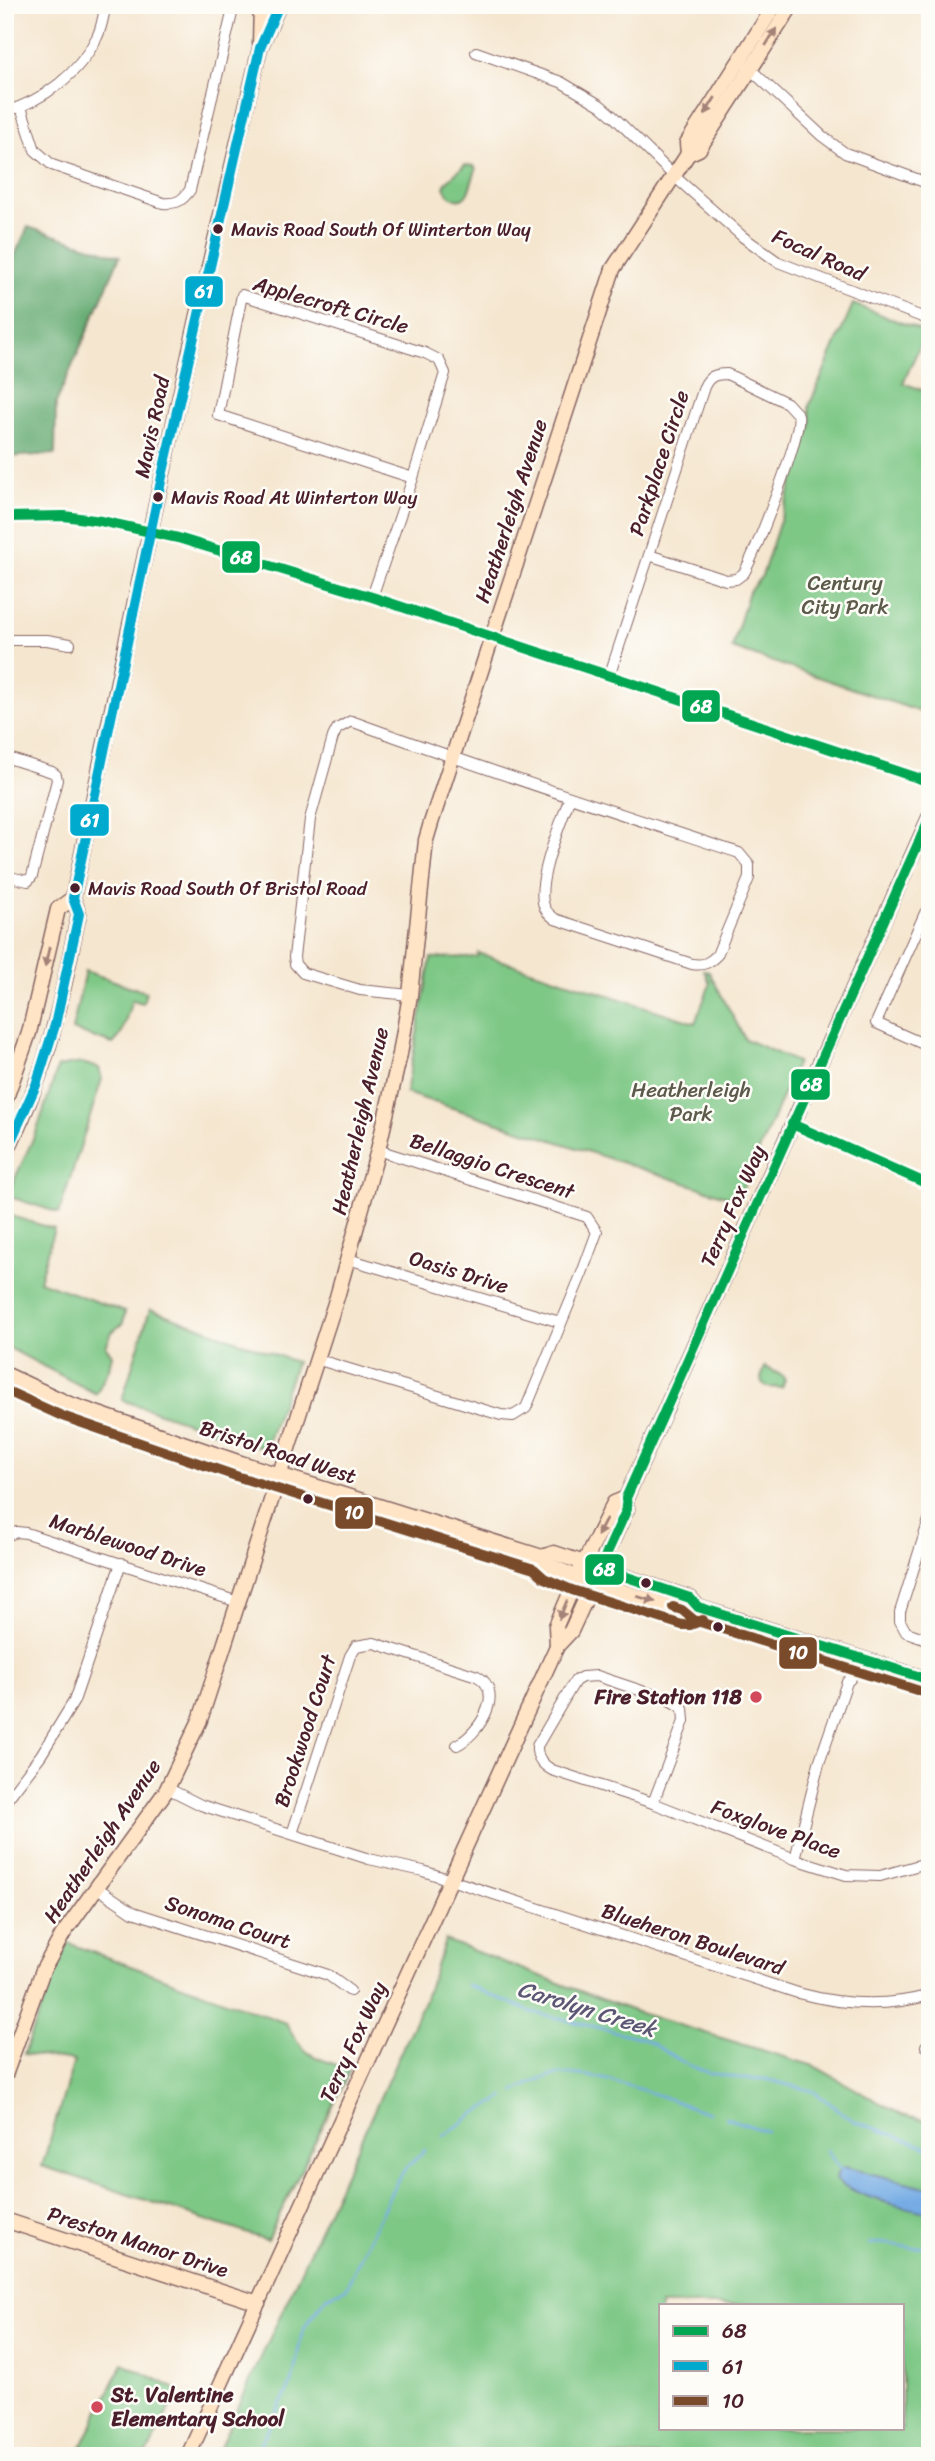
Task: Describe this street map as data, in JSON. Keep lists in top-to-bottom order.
{
  "streets": {
    "street": [
      "Focal Road",
      "Applecroft Circle",
      "Mavis Road",
      "Parkplace Circle",
      "Heatherleigh Avenue",
      "Bellaggio Crescent",
      "Terry Fox Way",
      "Oasis Drive",
      "Bristol Road West",
      "Marblewood Drive",
      "Brookwood Court",
      "Foxglove Place",
      "Sonoma Court",
      "Blueheron Boulevard",
      "Preston Manor Drive"
    ]
  },
  "crossings": [
    ["Focal Road", "Heatherleigh Avenue"],
    ["Heatherleigh Avenue", "Bellaggio Crescent"],
    ["Heatherleigh Avenue", "Oasis Drive"],
    ["Heatherleigh Avenue", "Bristol Road West"],
    ["Heatherleigh Avenue", "Marblewood Drive"],
    ["Heatherleigh Avenue", "Sonoma Court"],
    ["Heatherleigh Avenue", "Blueheron Boulevard"],
    ["Bellaggio Crescent", "Oasis Drive"],
    ["Terry Fox Way", "Bristol Road West"],
    ["Terry Fox Way", "Blueheron Boulevard"],
    ["Terry Fox Way", "Preston Manor Drive"],
    ["Brookwood Court", "Blueheron Boulevard"]
  ],
  "water": ["Carolyn Creek"],
  "parks": ["Century City Park", "Heatherleigh Park"],
  "places": [
    "Mavis Road South Of Winterton Way",
    "Mavis Road At Winterton Way",
    "Mavis Road South Of Bristol Road",
    "Fire Station 118",
    "St. Valentine Elementary School"
  ],
  "lines": ["transit line 61", "transit line 68", "transit line 10"],
  "legend": ["68", "61", "10"]
}
